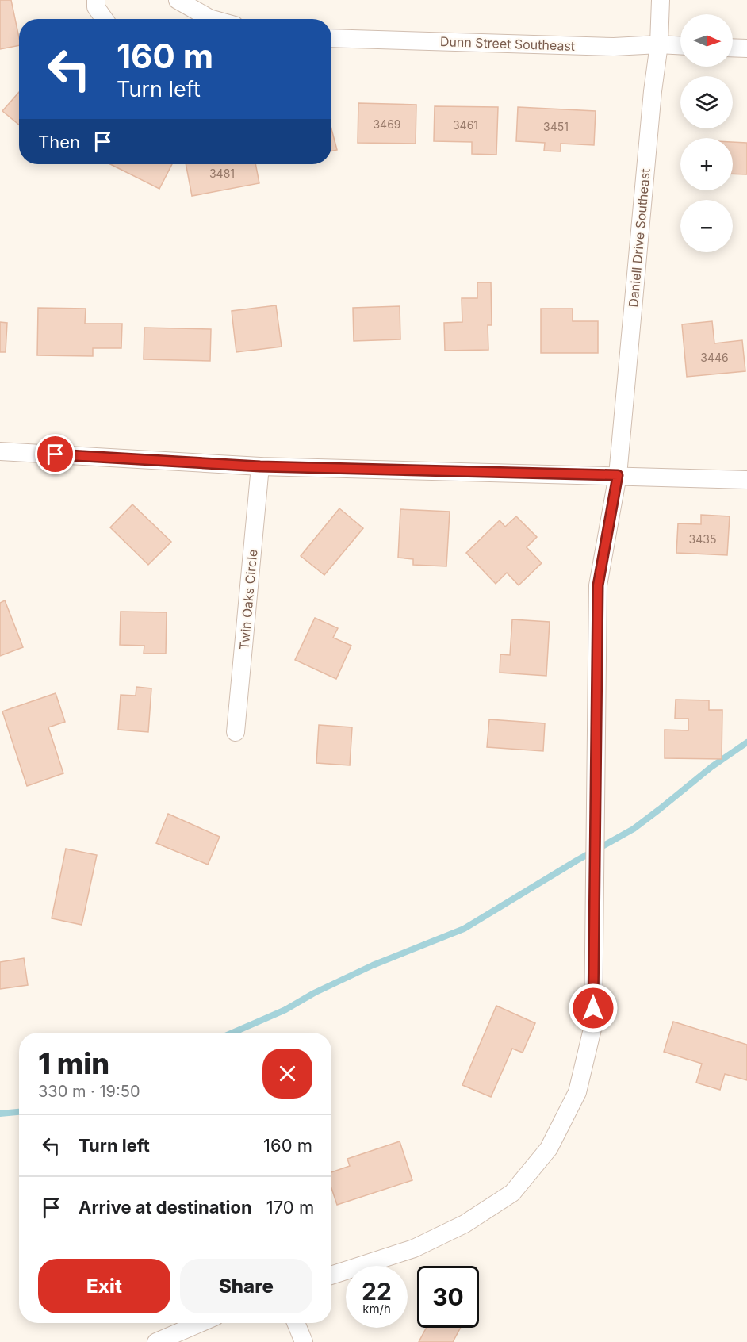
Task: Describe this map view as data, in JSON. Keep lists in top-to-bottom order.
{
  "streets": {
    "street": ["Dunn Street Southeast", "Daniell Drive Southeast", "Twin Oaks Circle"]
  },
  "crossings": [
    ["Dunn Street Southeast", "Daniell Drive Southeast"]
  ],
  "house_numbers": [
    "3469",
    "3461",
    "3451",
    "3481",
    "3446",
    "3435"
  ],
  "north": "right",
  "page": {
    "map_buttons": ["+", "−"],
    "turn": ["160 m", "Turn left"],
    "then": "Then",
    "heading": ["1 min", "330 m · 19:50"],
    "list": [
      {
        "name": "Turn left",
        "value": "160 m"
      },
      {
        "name": "Arrive at destination",
        "value": "170 m"
      }
    ],
    "buttons": ["Exit", "Share"],
    "speed": "22 km/h",
    "limit": "30"
  }
}
